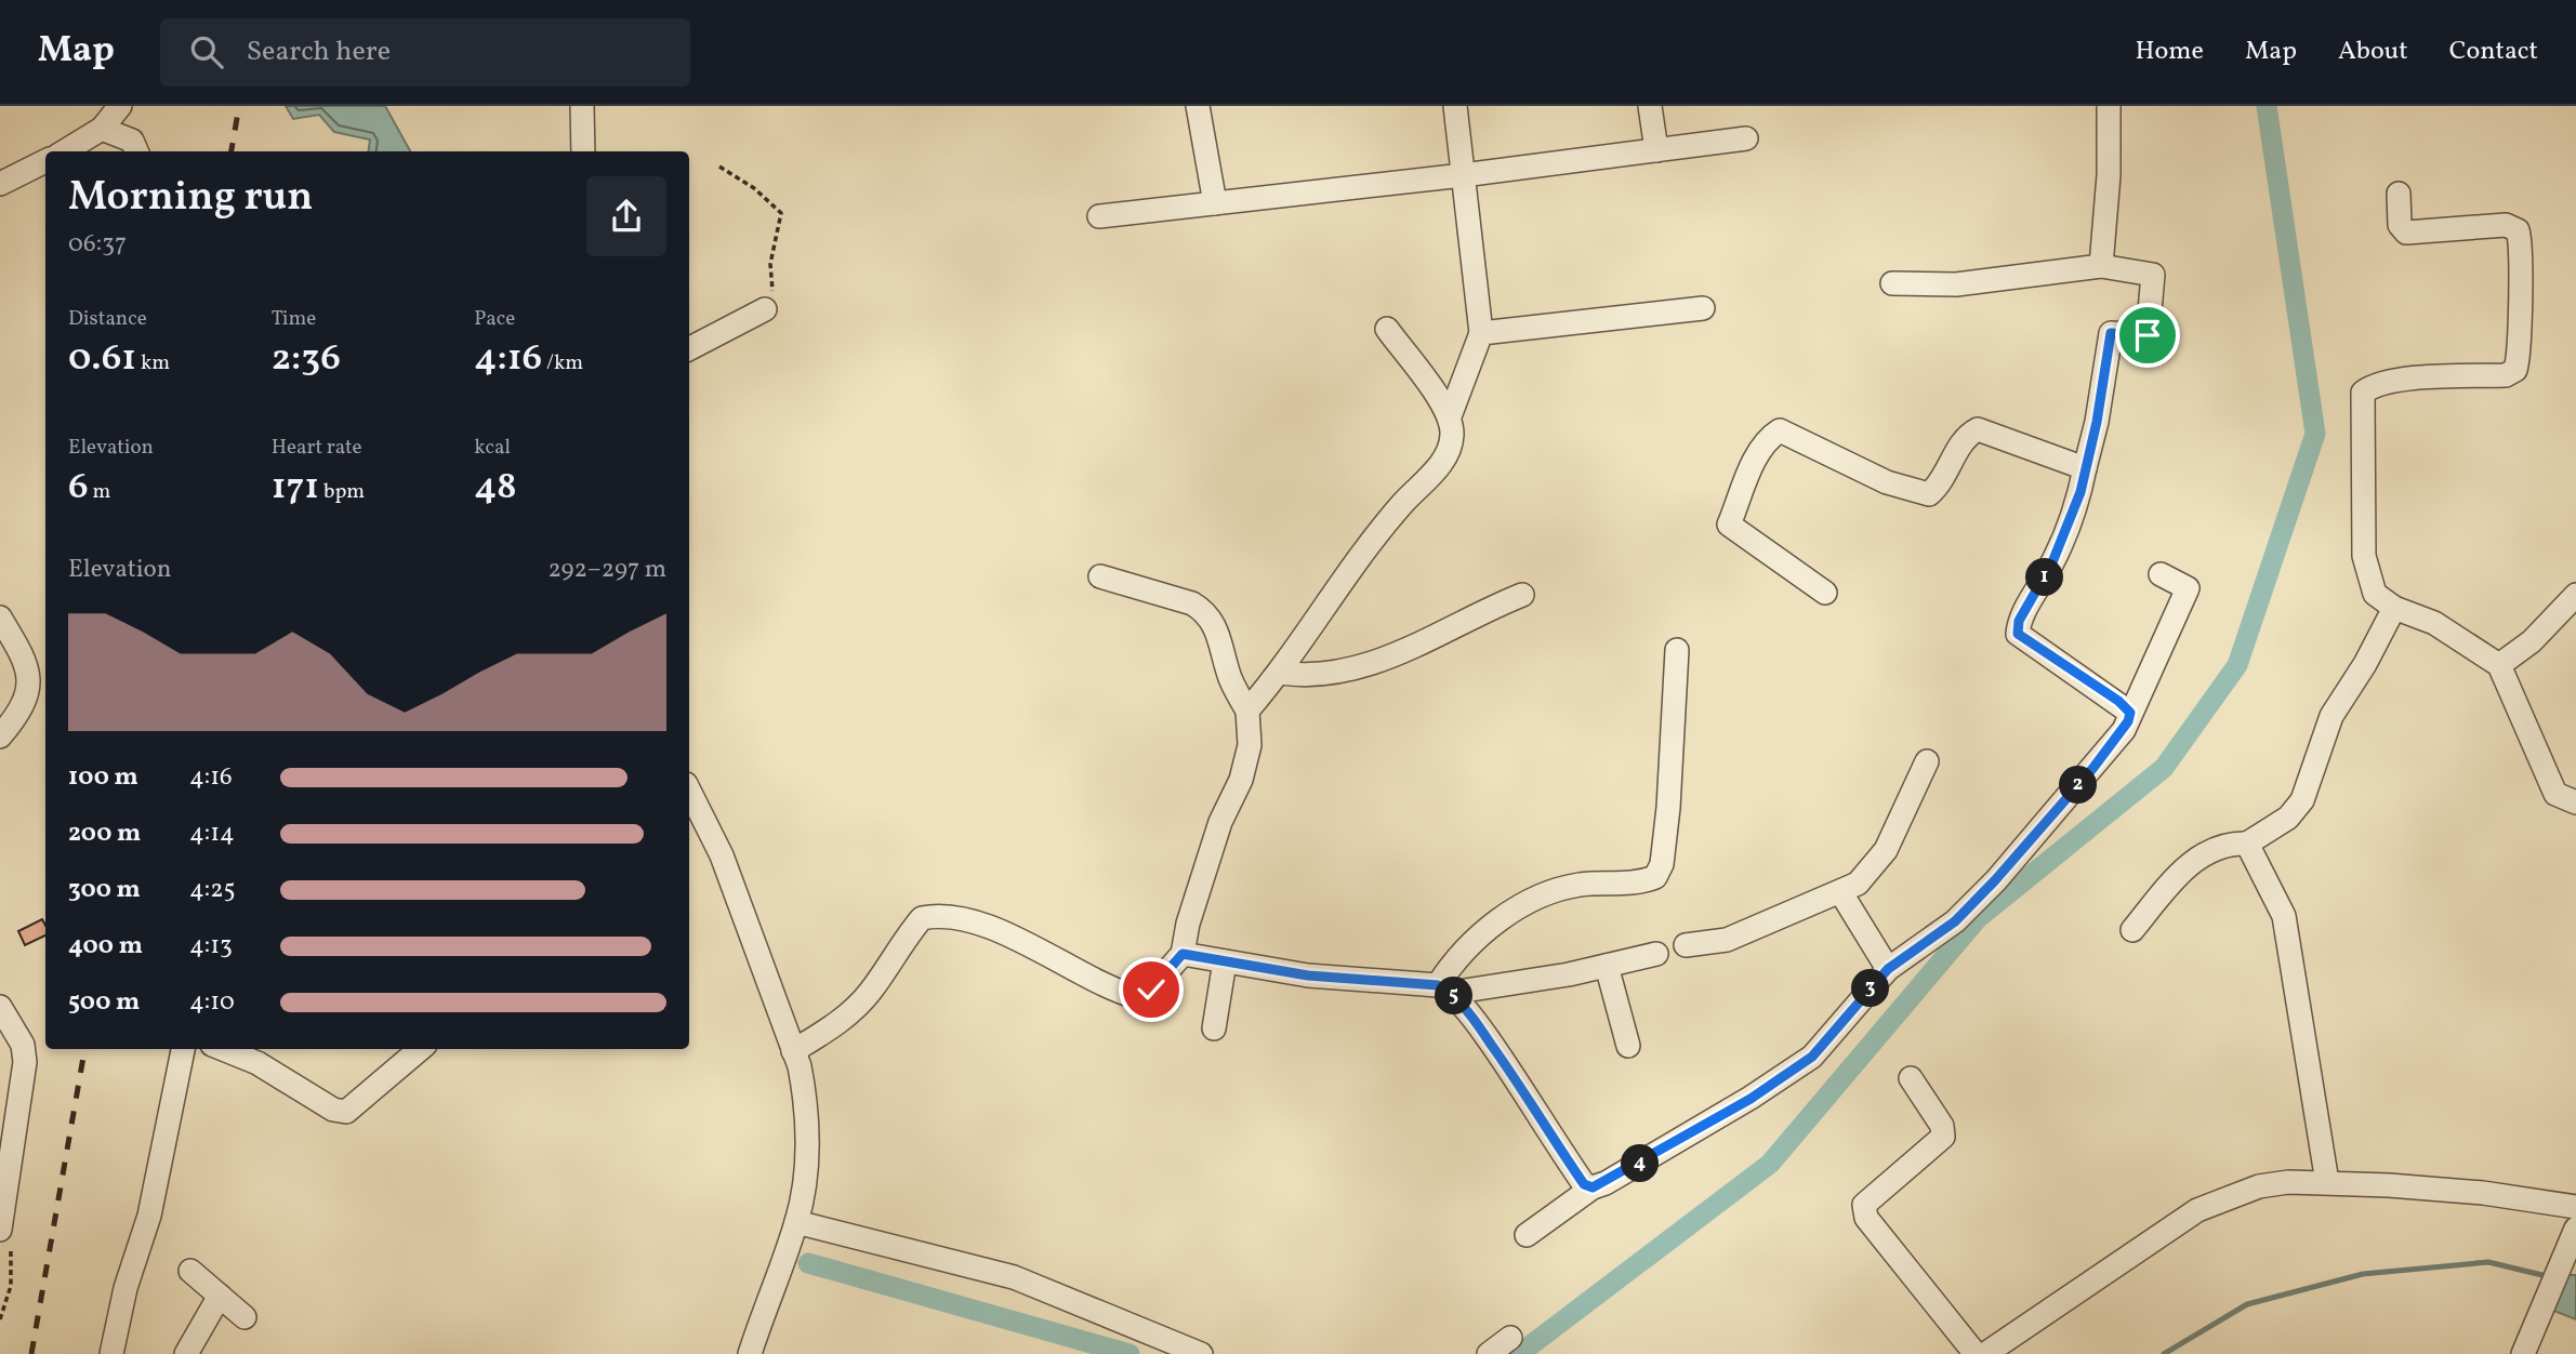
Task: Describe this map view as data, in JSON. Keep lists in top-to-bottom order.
{
  "page": {
    "header": "Map",
    "search": "Search here",
    "nav": [
      "Home",
      "Map",
      "About",
      "Contact"
    ],
    "heading": ["Morning run", "06:37"],
    "stats": [
      ["Distance", "0.61 km"],
      ["Time", "2:36"],
      ["Pace", "4:16 /km"],
      ["Elevation", "6 m"],
      ["Heart rate", "171 bpm"],
      ["kcal", "48"]
    ],
    "chart": ["Elevation", "292–297 m"],
    "pins": [
      "1",
      "2",
      "3",
      "5",
      "4"
    ],
    "list": [
      {
        "name": "100 m",
        "note": "4:16"
      },
      {
        "name": "200 m",
        "note": "4:14"
      },
      {
        "name": "300 m",
        "note": "4:25"
      },
      {
        "name": "400 m",
        "note": "4:13"
      },
      {
        "name": "500 m",
        "note": "4:10"
      }
    ]
  }
}
